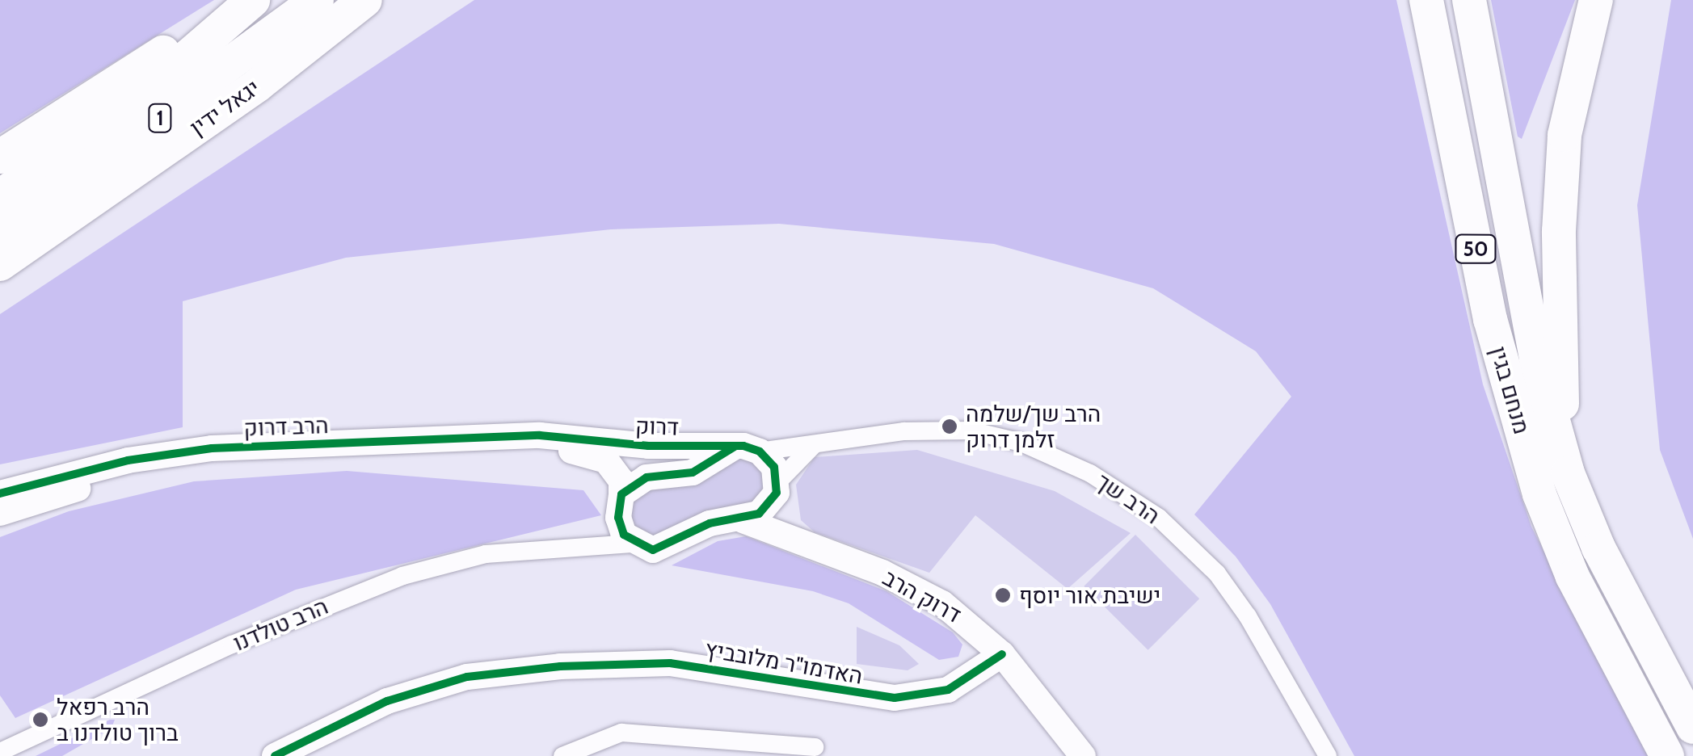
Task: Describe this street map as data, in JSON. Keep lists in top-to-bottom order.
{
  "streets": {
    "highway": [
      "יגאל ידין",
      "1",
      "50",
      "מנחם בגין"
    ],
    "street": [
      "הרב דרוק",
      "דרוק",
      "הרב שך",
      "דרוק הרב",
      "הרב טולדנו",
      "האדמו\"ר מלובביץ"
    ]
  },
  "crossings": [
    ["הרב דרוק", "דרוק"],
    ["הרב דרוק", "הרב טולדנו"],
    ["דרוק", "הרב שך"],
    ["דרוק הרב", "האדמו\"ר מלובביץ"]
  ],
  "places": ["הרב שך/שלמה זלמן דרוק", "ישיבת אור יוסף", "הרב רפאל ברוך טולדנו ב"]
}
